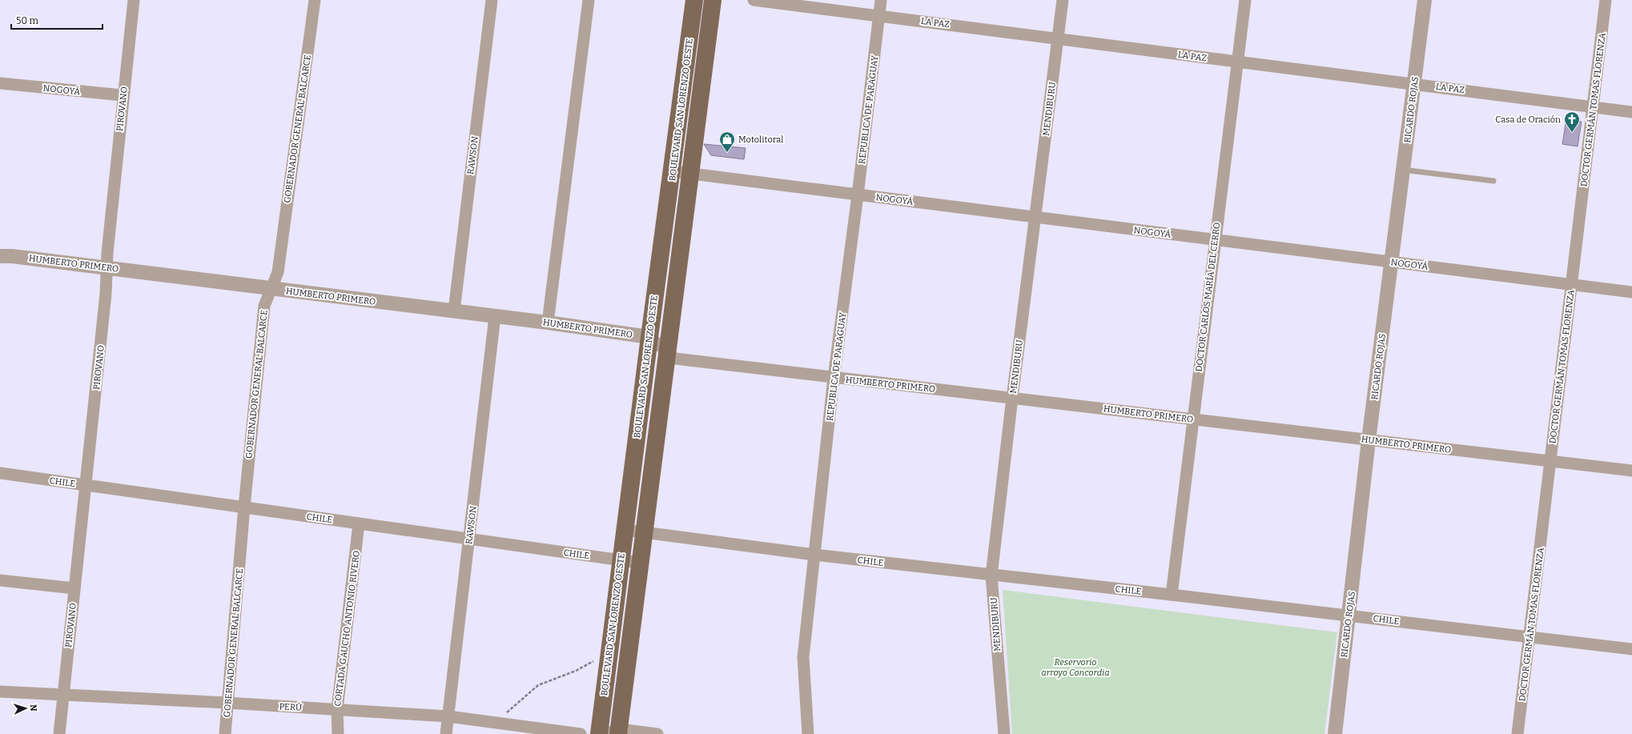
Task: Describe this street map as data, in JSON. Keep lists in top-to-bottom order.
{
  "streets": {
    "main road": ["BOULEVARD SAN LORENZO OESTE"],
    "street": [
      "LA PAZ",
      "NOGOYÁ",
      "PIROVANO",
      "MENDIBURU",
      "REPUBLICA DE PARAGUAY",
      "RICARDO ROJAS",
      "DOCTOR GERMÁN TOMAS FLORENZA",
      "GOBERNADOR GENERAL BALCARCE",
      "RAWSON",
      "HUMBERTO PRIMERO",
      "DOCTOR CARLOS MARÍA DEL CERRO",
      "CHILE",
      "CORTADA GAUCHO ANTONIO RIVERO",
      "PERÚ"
    ]
  },
  "crossings": [
    ["LA PAZ", "MENDIBURU"],
    ["LA PAZ", "REPUBLICA DE PARAGUAY"],
    ["LA PAZ", "RICARDO ROJAS"],
    ["LA PAZ", "DOCTOR GERMÁN TOMAS FLORENZA"],
    ["LA PAZ", "DOCTOR CARLOS MARÍA DEL CERRO"],
    ["NOGOYÁ", "PIROVANO"],
    ["NOGOYÁ", "MENDIBURU"],
    ["NOGOYÁ", "BOULEVARD SAN LORENZO OESTE"],
    ["NOGOYÁ", "REPUBLICA DE PARAGUAY"],
    ["NOGOYÁ", "RICARDO ROJAS"],
    ["NOGOYÁ", "DOCTOR GERMÁN TOMAS FLORENZA"],
    ["NOGOYÁ", "DOCTOR CARLOS MARÍA DEL CERRO"],
    ["PIROVANO", "HUMBERTO PRIMERO"],
    ["PIROVANO", "CHILE"],
    ["PIROVANO", "PERÚ"],
    ["MENDIBURU", "HUMBERTO PRIMERO"],
    ["MENDIBURU", "CHILE"],
    ["BOULEVARD SAN LORENZO OESTE", "HUMBERTO PRIMERO"],
    ["BOULEVARD SAN LORENZO OESTE", "CHILE"],
    ["REPUBLICA DE PARAGUAY", "HUMBERTO PRIMERO"],
    ["REPUBLICA DE PARAGUAY", "CHILE"],
    ["RICARDO ROJAS", "HUMBERTO PRIMERO"],
    ["RICARDO ROJAS", "CHILE"],
    ["DOCTOR GERMÁN TOMAS FLORENZA", "HUMBERTO PRIMERO"],
    ["DOCTOR GERMÁN TOMAS FLORENZA", "CHILE"],
    ["GOBERNADOR GENERAL BALCARCE", "HUMBERTO PRIMERO"],
    ["GOBERNADOR GENERAL BALCARCE", "CHILE"],
    ["GOBERNADOR GENERAL BALCARCE", "PERÚ"],
    ["RAWSON", "HUMBERTO PRIMERO"],
    ["RAWSON", "CHILE"],
    ["RAWSON", "PERÚ"],
    ["HUMBERTO PRIMERO", "DOCTOR CARLOS MARÍA DEL CERRO"],
    ["DOCTOR CARLOS MARÍA DEL CERRO", "CHILE"],
    ["CHILE", "CORTADA GAUCHO ANTONIO RIVERO"],
    ["CORTADA GAUCHO ANTONIO RIVERO", "PERÚ"]
  ],
  "parks": ["Reservorio arroyo Concordia"],
  "places": {
    "church": ["Casa de Oración"],
    "shop": ["Motolitoral"]
  },
  "scale_bar": "50 m",
  "north": "right"
}
